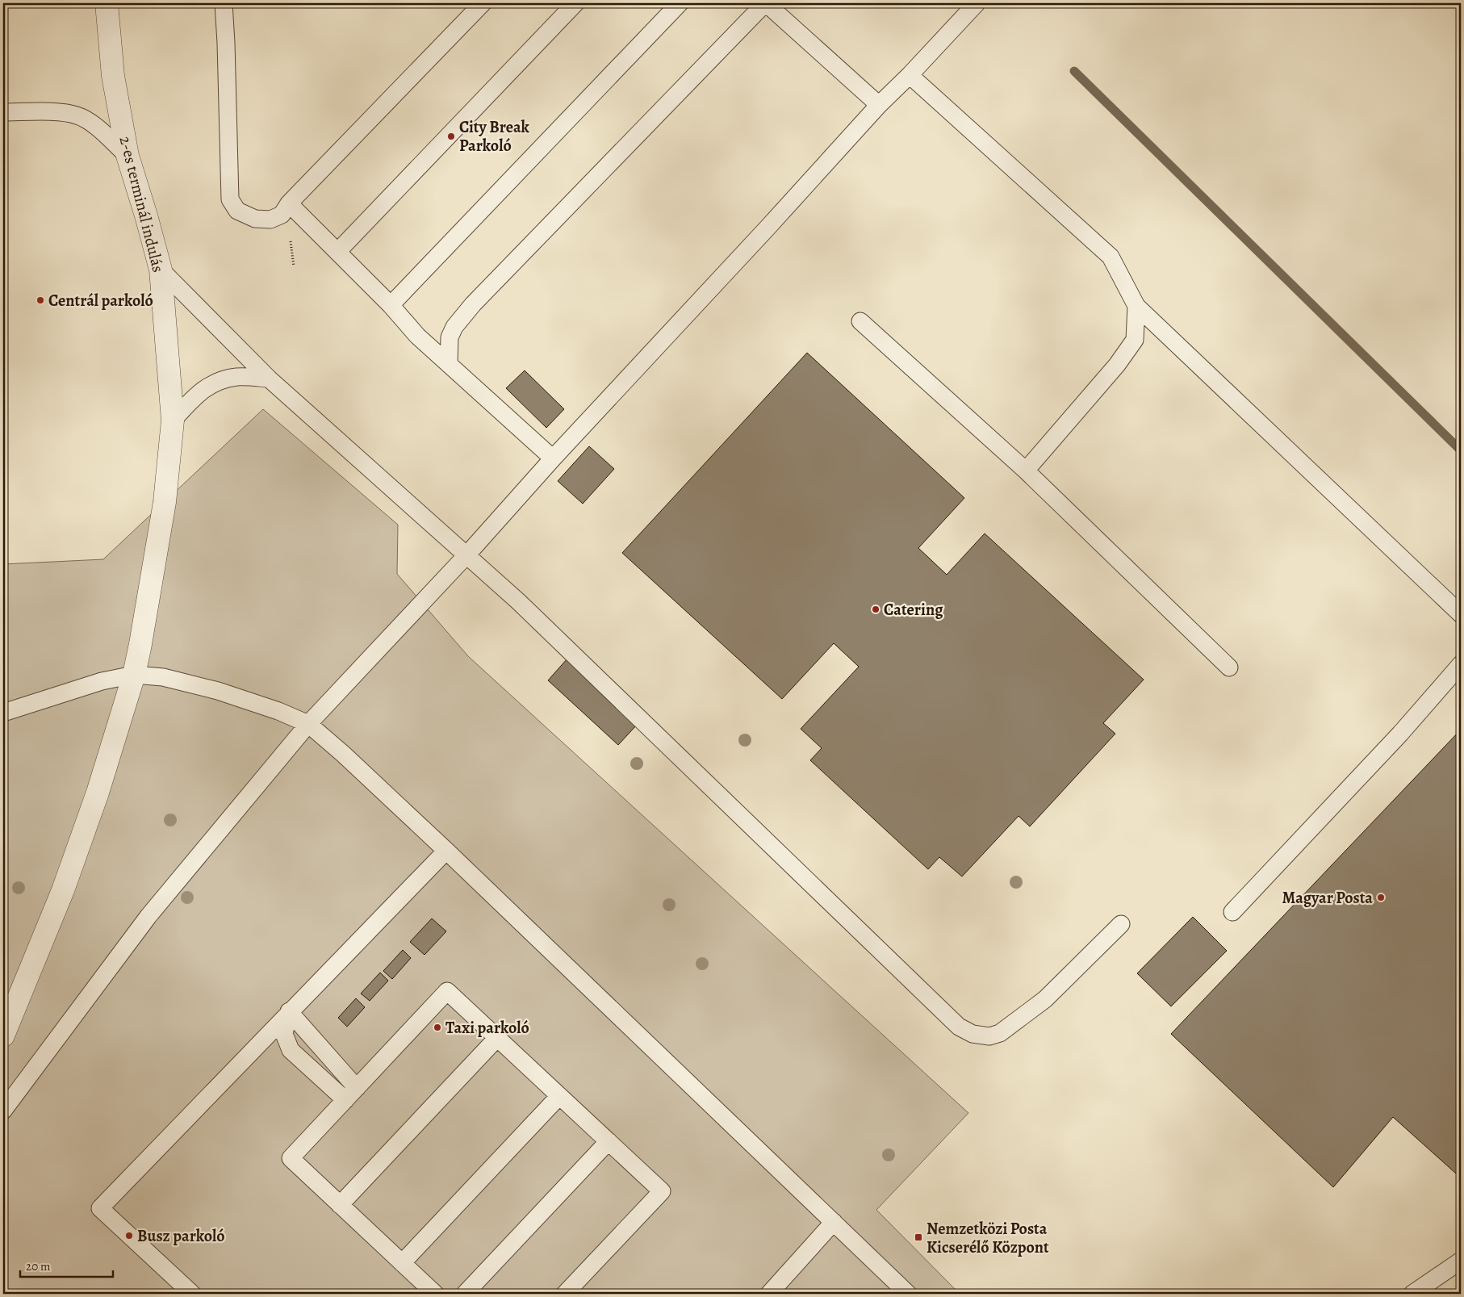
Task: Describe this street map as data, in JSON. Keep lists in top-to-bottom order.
{
  "streets": {
    "street": ["2-es terminál indulás"]
  },
  "places": {
    "other": [
      "City Break Parkoló",
      "Centrál parkoló",
      "Catering",
      "Magyar Posta",
      "Taxi parkoló",
      "Busz parkoló"
    ],
    "transit": ["Nemzetközi Posta Kicserélő Központ"]
  },
  "scale_bar": "20 m"
}
